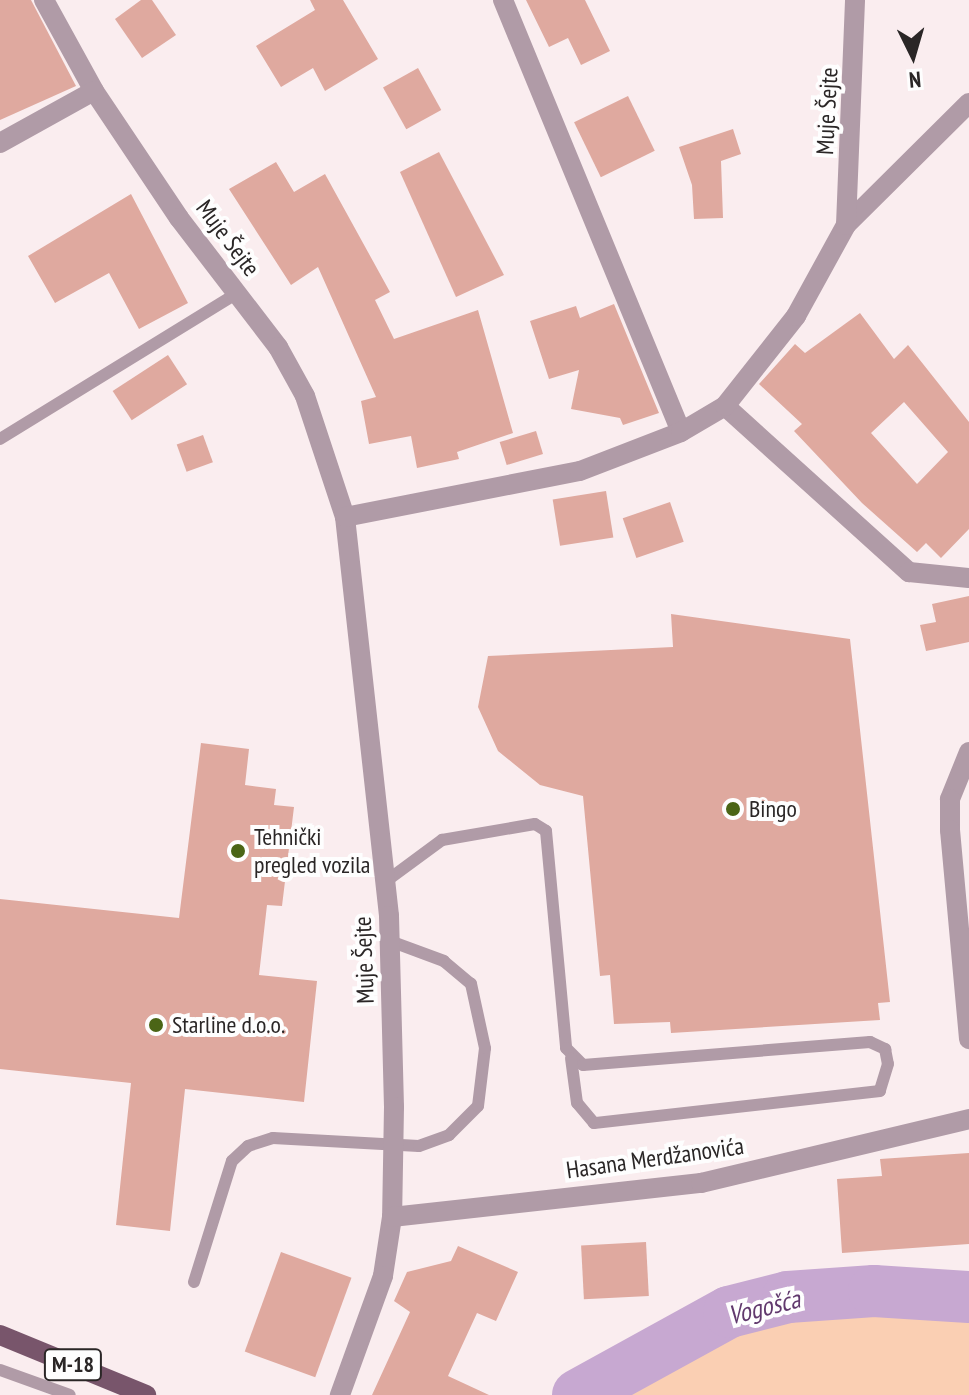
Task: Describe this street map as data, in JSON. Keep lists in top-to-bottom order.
{
  "streets": {
    "main road": ["M-18"],
    "street": ["Muje Šejte", "Hasana Merdžanovića"]
  },
  "crossings": [
    ["Muje Šejte", "Hasana Merdžanovića"]
  ],
  "water": ["Vogošća"],
  "places": ["Bingo", "Tehnički pregled vozila", "Starline d.o.o."],
  "north": "bottom"
}
